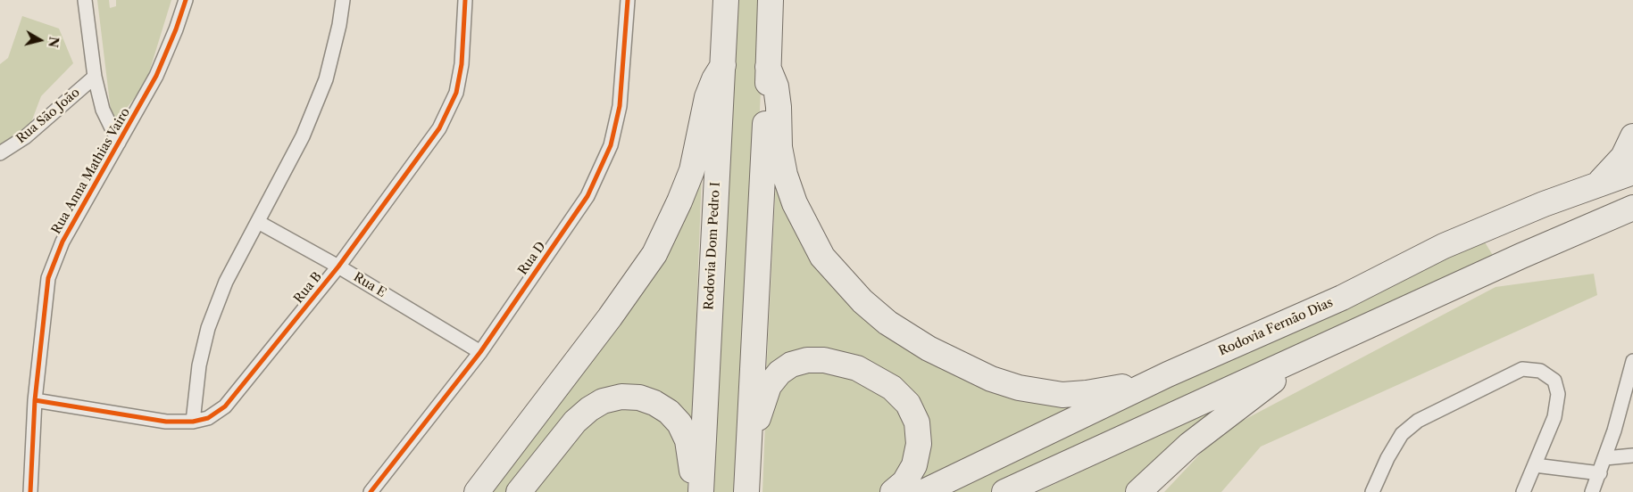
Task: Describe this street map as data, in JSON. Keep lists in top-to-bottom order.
{
  "streets": {
    "highway": ["Rodovia Dom Pedro I", "Rodovia Fernão Dias"],
    "street": [
      "Rua São João",
      "Rua Anna Mathias Vairo",
      "Rua D",
      "Rua E",
      "Rua B"
    ]
  },
  "crossings": [
    ["Rua Anna Mathias Vairo", "Rua B"],
    ["Rua D", "Rua E"],
    ["Rua E", "Rua B"]
  ],
  "north": "right"
}
